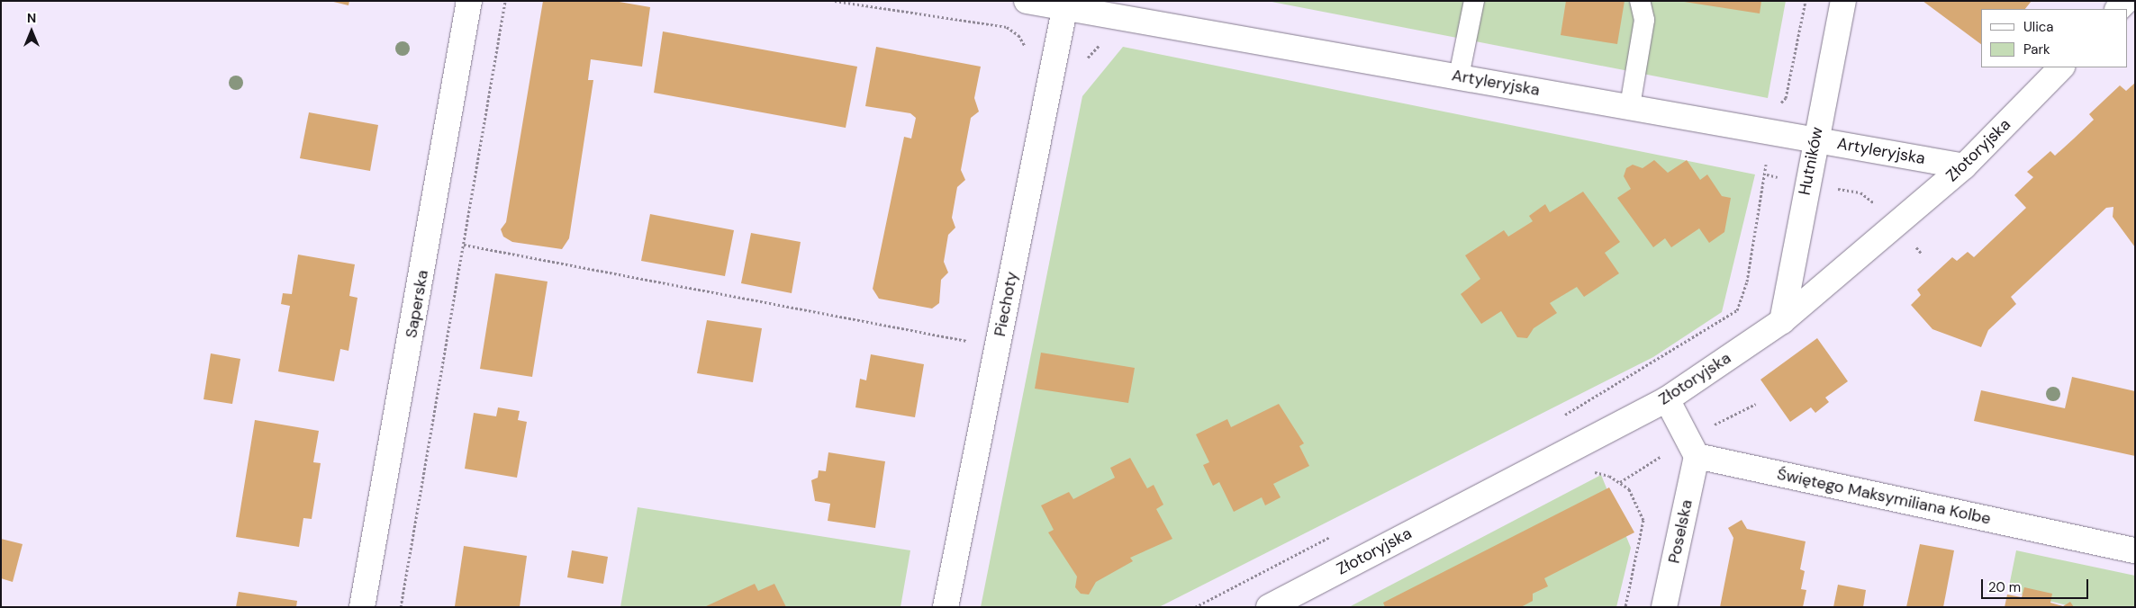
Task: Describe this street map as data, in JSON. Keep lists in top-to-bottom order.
{
  "streets": {
    "street": [
      "Artyleryjska",
      "Złotoryjska",
      "Hutników",
      "Saperska",
      "Piechoty",
      "Świętego Maksymiliana Kolbe",
      "Poselska"
    ]
  },
  "crossings": [
    ["Artyleryjska", "Złotoryjska"],
    ["Artyleryjska", "Hutników"],
    ["Artyleryjska", "Piechoty"],
    ["Złotoryjska", "Hutników"],
    ["Świętego Maksymiliana Kolbe", "Poselska"]
  ],
  "legend": ["Ulica", "Park"],
  "scale_bar": "20 m",
  "north": "top"
}
